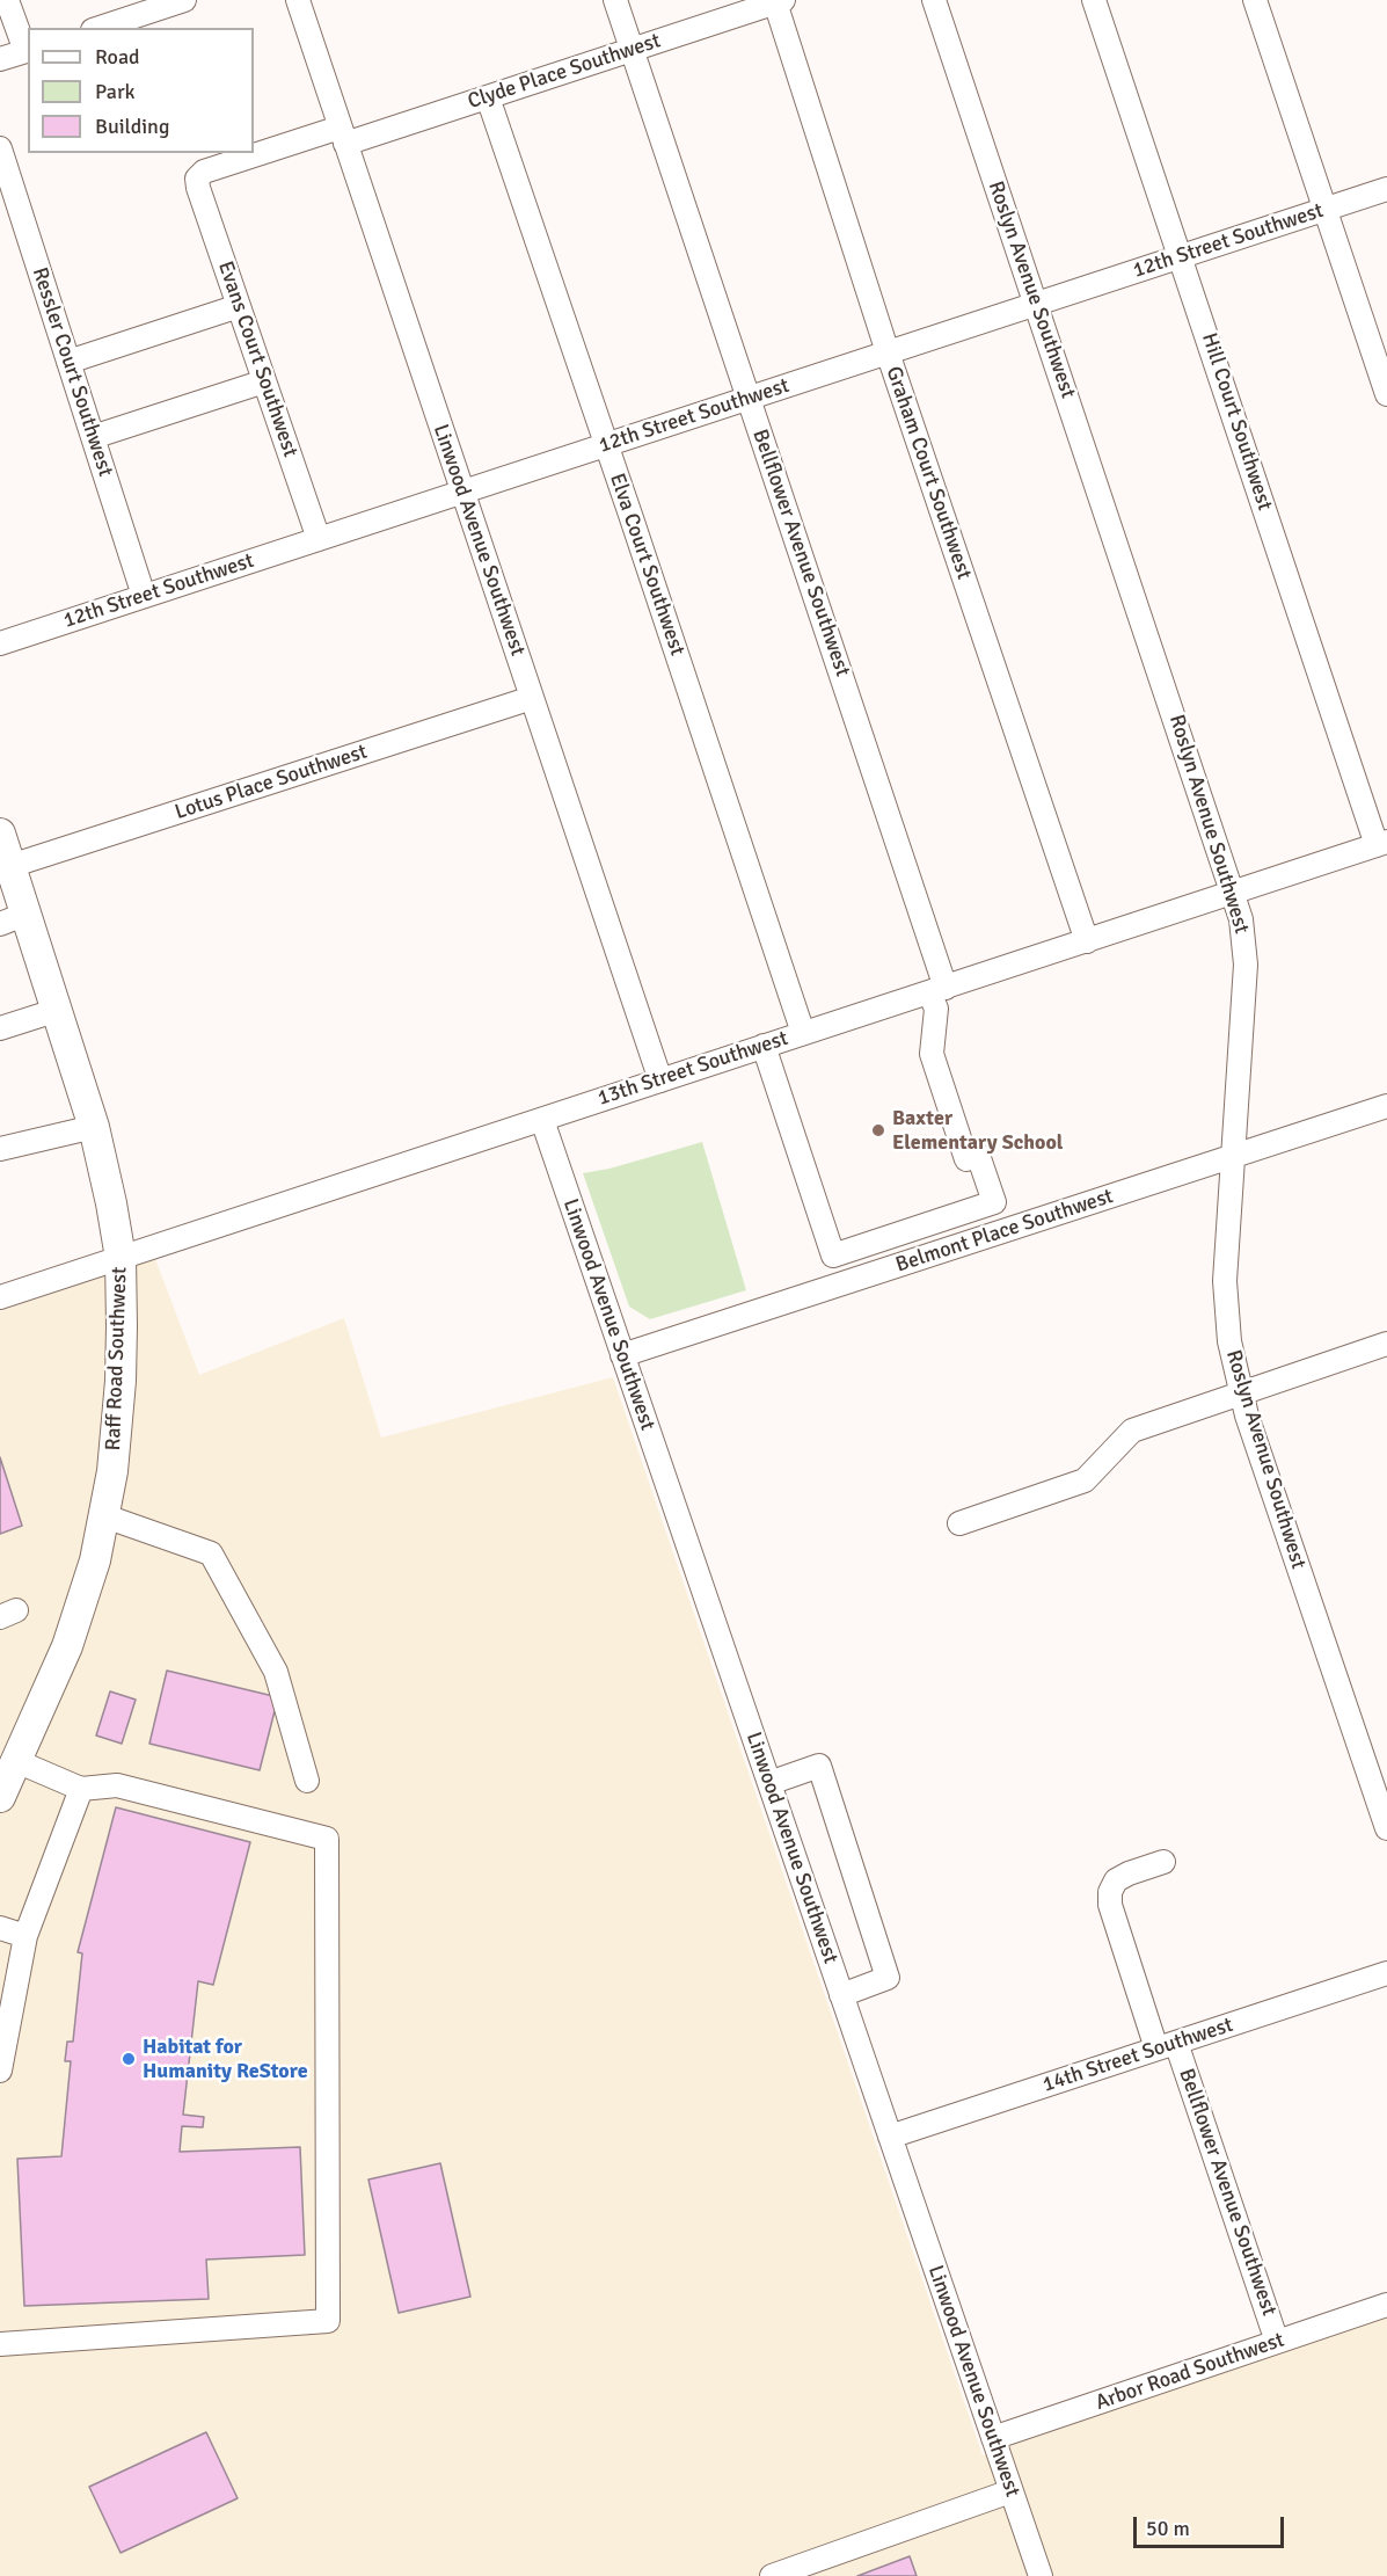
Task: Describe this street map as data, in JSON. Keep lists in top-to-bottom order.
{
  "streets": {
    "main road": ["Raff Road Southwest"],
    "street": [
      "Clyde Place Southwest",
      "12th Street Southwest",
      "Roslyn Avenue Southwest",
      "Evans Court Southwest",
      "Ressler Court Southwest",
      "Hill Court Southwest",
      "Graham Court Southwest",
      "Linwood Avenue Southwest",
      "Bellflower Avenue Southwest",
      "Elva Court Southwest",
      "Lotus Place Southwest",
      "13th Street Southwest",
      "Belmont Place Southwest",
      "14th Street Southwest",
      "Arbor Road Southwest"
    ]
  },
  "crossings": [
    ["Clyde Place Southwest", "Evans Court Southwest"],
    ["Clyde Place Southwest", "Graham Court Southwest"],
    ["Clyde Place Southwest", "Linwood Avenue Southwest"],
    ["Clyde Place Southwest", "Bellflower Avenue Southwest"],
    ["Clyde Place Southwest", "Elva Court Southwest"],
    ["12th Street Southwest", "Roslyn Avenue Southwest"],
    ["12th Street Southwest", "Evans Court Southwest"],
    ["12th Street Southwest", "Ressler Court Southwest"],
    ["12th Street Southwest", "Hill Court Southwest"],
    ["12th Street Southwest", "Graham Court Southwest"],
    ["12th Street Southwest", "Linwood Avenue Southwest"],
    ["12th Street Southwest", "Bellflower Avenue Southwest"],
    ["12th Street Southwest", "Elva Court Southwest"],
    ["Roslyn Avenue Southwest", "13th Street Southwest"],
    ["Roslyn Avenue Southwest", "Belmont Place Southwest"],
    ["Hill Court Southwest", "13th Street Southwest"],
    ["Graham Court Southwest", "13th Street Southwest"],
    ["Linwood Avenue Southwest", "Lotus Place Southwest"],
    ["Linwood Avenue Southwest", "13th Street Southwest"],
    ["Linwood Avenue Southwest", "Belmont Place Southwest"],
    ["Linwood Avenue Southwest", "14th Street Southwest"],
    ["Linwood Avenue Southwest", "Arbor Road Southwest"],
    ["Bellflower Avenue Southwest", "13th Street Southwest"],
    ["Bellflower Avenue Southwest", "14th Street Southwest"],
    ["Bellflower Avenue Southwest", "Arbor Road Southwest"],
    ["Elva Court Southwest", "13th Street Southwest"],
    ["Lotus Place Southwest", "Raff Road Southwest"],
    ["13th Street Southwest", "Raff Road Southwest"]
  ],
  "places": ["Baxter Elementary School", "Habitat for Humanity ReStore"],
  "legend": ["Road", "Park", "Building"],
  "scale_bar": "50 m"
}
